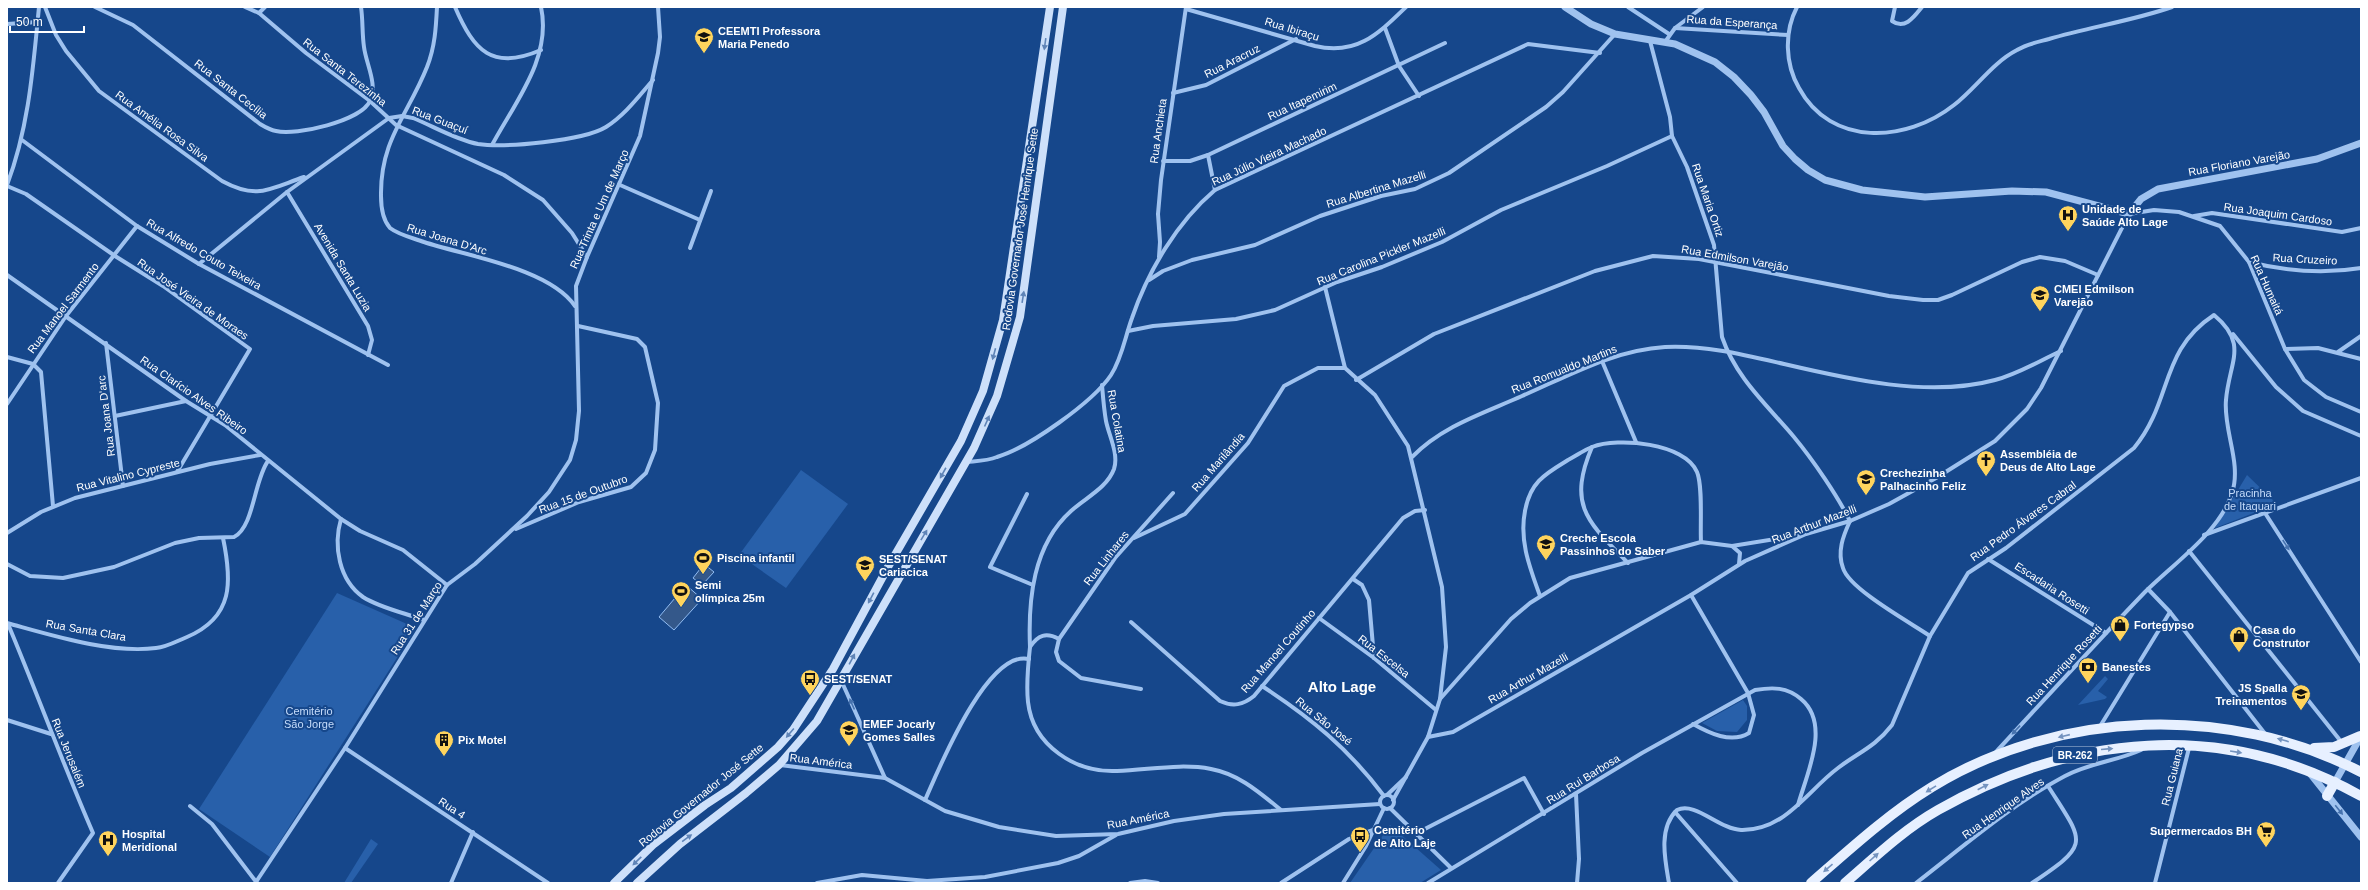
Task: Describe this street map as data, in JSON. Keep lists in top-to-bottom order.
{
  "streets": {
    "main road": ["Rodovia Governador José Henrique Sette", "BR-262", "Rodovia Governador José Sette"],
    "street": [
      "Rua da Esperança",
      "Rua Ibiraçu",
      "Rua Aracruz",
      "Rua Santa Terezinha",
      "Rua Santa Cecília",
      "Rua Itapemirim",
      "Rua Guaçuí",
      "Rua Amélia Rosa Silva",
      "Rua Anchieta",
      "Rua Júlio Vieira Machado",
      "Rua Floriano Varejão",
      "Rua Albertina Mazelli",
      "Rua Maria Ortiz",
      "Rua Trinta e Um de Março",
      "Rua Joaquim Cardoso",
      "Rua Joana D'Arc",
      "Rua Alfredo Couto Teixeira",
      "Rua Carolina Pickler Mazelli",
      "Rua Edmilson Varejão",
      "Rua Cruzeiro",
      "Avenida Santa Luzia",
      "Rua Humaitá",
      "Rua José Vieira de Moraes",
      "Rua Manoel Sarmento",
      "Rua Romualdo Martins",
      "Rua Clarício Alves Ribeiro",
      "Rua Joana D'arc",
      "Rua Colatina",
      "Rua Marilândia",
      "Rua Vitalino Cypreste",
      "Rua 15 de Outubro",
      "Rua Pedro Álvares Cabral",
      "Rua Arthur Mazelli",
      "Rua Linhares",
      "Escadaria Rosetti",
      "Rua 31 de Março",
      "Rua Santa Clara",
      "Rua Manoel Coutinho",
      "Rua Escelsa",
      "Rua Henrique Rosetti",
      "Rua São José",
      "Rua Jerusalém",
      "Rua América",
      "Rua Guiana",
      "Rua Rui Barbosa",
      "Rua 4",
      "Rua Henrique Alves"
    ]
  },
  "crossings": [
    ["Rua Ibiraçu", "Rua Aracruz"],
    ["Rua Ibiraçu", "Rua Anchieta"],
    ["Rua Aracruz", "Rua Anchieta"],
    ["Rua Santa Terezinha", "Rua Santa Cecília"],
    ["Rua Santa Terezinha", "Rua Guaçuí"],
    ["Rua Santa Terezinha", "Rua Trinta e Um de Março"],
    ["Rua Santa Terezinha", "Rua Joana D'Arc"],
    ["Rua Itapemirim", "Rua Anchieta"],
    ["Rua Guaçuí", "Rua Amélia Rosa Silva"],
    ["Rua Guaçuí", "Rua Trinta e Um de Março"],
    ["Rua Guaçuí", "Rua Joana D'Arc"],
    ["Rua Guaçuí", "Rua Alfredo Couto Teixeira"],
    ["Rua Guaçuí", "Avenida Santa Luzia"],
    ["Rua Anchieta", "Rua Júlio Vieira Machado"],
    ["Rua Júlio Vieira Machado", "Rua Albertina Mazelli"],
    ["Rua Júlio Vieira Machado", "Rodovia Governador José Henrique Sette"],
    ["Rua Júlio Vieira Machado", "Rua Carolina Pickler Mazelli"],
    ["Rua Júlio Vieira Machado", "Rua Colatina"],
    ["Rua Floriano Varejão", "Rua Humaitá"],
    ["Rua Floriano Varejão", "Rua Arthur Mazelli"],
    ["Rua Maria Ortiz", "Rua Carolina Pickler Mazelli"],
    ["Rua Maria Ortiz", "Rua Edmilson Varejão"],
    ["Rua Maria Ortiz", "Rua Romualdo Martins"],
    ["Rua Maria Ortiz", "Rua Arthur Mazelli"],
    ["Rua Trinta e Um de Março", "Rua Joana D'Arc"],
    ["Rua Trinta e Um de Março", "Rua 15 de Outubro"],
    ["Rua Trinta e Um de Março", "Rua 31 de Março"],
    ["Rua Joaquim Cardoso", "Rua Humaitá"],
    ["Rodovia Governador José Henrique Sette", "Rua América"],
    ["Rodovia Governador José Henrique Sette", "Rodovia Governador José Sette"],
    ["Rua Alfredo Couto Teixeira", "Avenida Santa Luzia"],
    ["Rua Alfredo Couto Teixeira", "Rua Manoel Sarmento"],
    ["Rua Edmilson Varejão", "Rua Arthur Mazelli"],
    ["Rua Cruzeiro", "Rua Humaitá"],
    ["Rua Humaitá", "Rua Arthur Mazelli"],
    ["Rua José Vieira de Moraes", "Rua Manoel Sarmento"],
    ["Rua José Vieira de Moraes", "Rua Clarício Alves Ribeiro"],
    ["Rua José Vieira de Moraes", "Rua Vitalino Cypreste"],
    ["Rua Manoel Sarmento", "Rua Clarício Alves Ribeiro"],
    ["Rua Romualdo Martins", "Rua Arthur Mazelli"],
    ["Rua Clarício Alves Ribeiro", "Rua Joana D'arc"],
    ["Rua Clarício Alves Ribeiro", "Rua Vitalino Cypreste"],
    ["Rua Clarício Alves Ribeiro", "Rua 31 de Março"],
    ["Rua Joana D'arc", "Rua Vitalino Cypreste"],
    ["Rua Colatina", "Rua América"],
    ["Rua Marilândia", "Rua Linhares"],
    ["Rua 15 de Outubro", "Rua 31 de Março"],
    ["Rua Pedro Álvares Cabral", "Escadaria Rosetti"],
    ["Rua Pedro Álvares Cabral", "Rua Henrique Rosetti"],
    ["Rua Pedro Álvares Cabral", "Rua Rui Barbosa"],
    ["Escadaria Rosetti", "Rua Henrique Rosetti"],
    ["Rua 31 de Março", "Rua 4"],
    ["Rua Santa Clara", "Rua Jerusalém"],
    ["Rua Manoel Coutinho", "Rua Escelsa"],
    ["Rua Manoel Coutinho", "Rua São José"],
    ["Rua Henrique Rosetti", "BR-262"],
    ["BR-262", "Rua Guiana"],
    ["BR-262", "Rua Henrique Alves"]
  ],
  "districts": ["Alto Lage"],
  "parks": ["Pracinha de Itaquari", "Cemitério São Jorge"],
  "places": {
    "school or university": [
      "CEEMTI Professora Maria Penedo",
      "CMEI Edmilson Varejão",
      "Crechezinha Palhacinho Feliz",
      "Creche Escola Passinhos do Saber",
      "SEST/SENAT Cariacica",
      "JS Spalla Treinamentos",
      "EMEF Jocarly Gomes Salles"
    ],
    "hospital": ["Unidade de Saúde Alto Lage", "Hospital Meridional"],
    "church": ["Assembléia de Deus de Alto Lage"],
    "sports": ["Piscina infantil", "Semi olímpica 25m"],
    "shop": ["Fortegypso", "Casa do Construtor"],
    "bank": ["Banestes"],
    "bus stop": ["SEST/SENAT", "Cemitério de Alto Laje"],
    "building": ["Pix Motel"],
    "supermarket": ["Supermercados BH"]
  },
  "scale_bar": "50 m"
}
